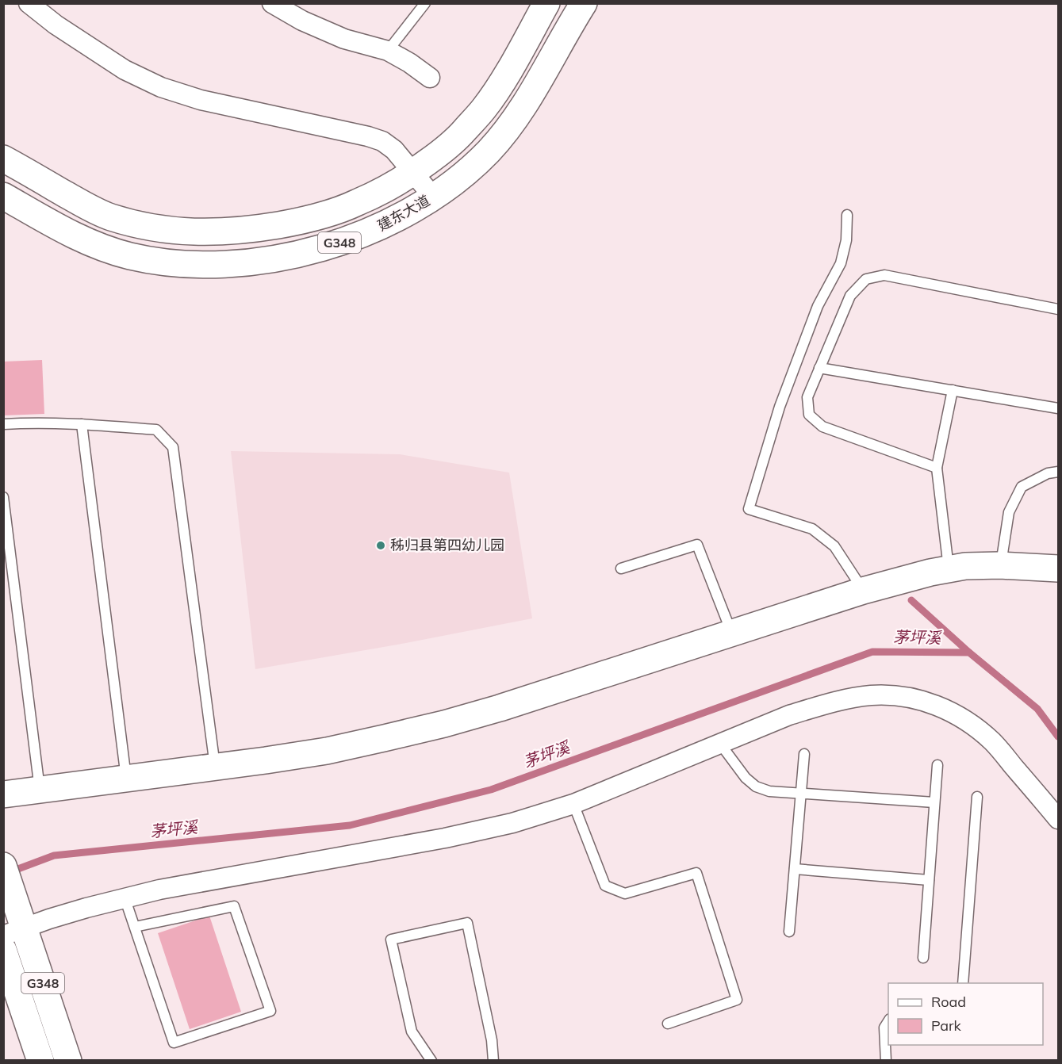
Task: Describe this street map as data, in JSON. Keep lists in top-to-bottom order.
{
  "streets": {
    "main road": ["建东大道", "G348"]
  },
  "water": ["茅坪溪"],
  "places": ["秭归县第四幼儿园"],
  "legend": ["Road", "Park"]
}
